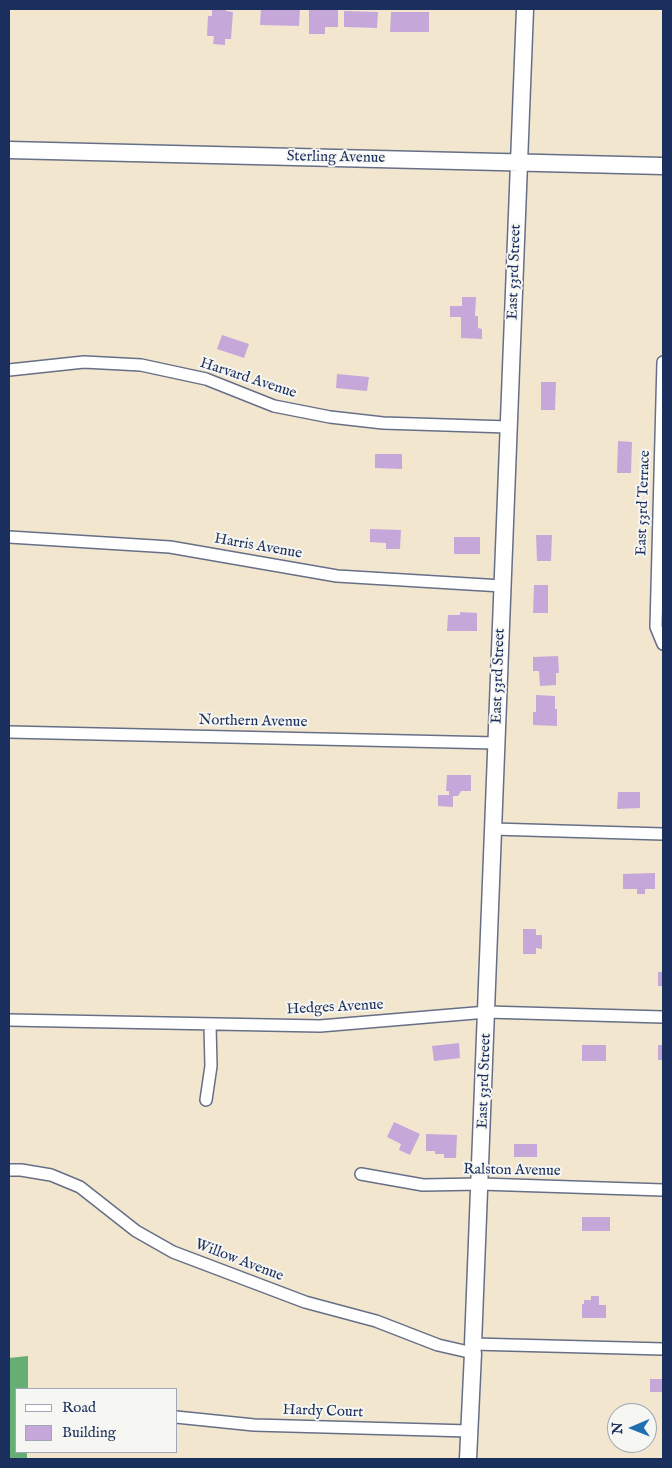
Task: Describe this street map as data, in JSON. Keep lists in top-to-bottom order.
{
  "streets": {
    "street": [
      "Sterling Avenue",
      "East 53rd Street",
      "Harvard Avenue",
      "East 53rd Terrace",
      "Harris Avenue",
      "Northern Avenue",
      "Hedges Avenue",
      "Ralston Avenue",
      "Willow Avenue",
      "Hardy Court"
    ]
  },
  "crossings": [
    ["Sterling Avenue", "East 53rd Street"],
    ["East 53rd Street", "Harvard Avenue"],
    ["East 53rd Street", "Harris Avenue"],
    ["East 53rd Street", "Northern Avenue"],
    ["East 53rd Street", "Hedges Avenue"],
    ["East 53rd Street", "Ralston Avenue"],
    ["East 53rd Street", "Willow Avenue"],
    ["East 53rd Street", "Hardy Court"]
  ],
  "legend": ["Road", "Building"],
  "north": "left"
}
